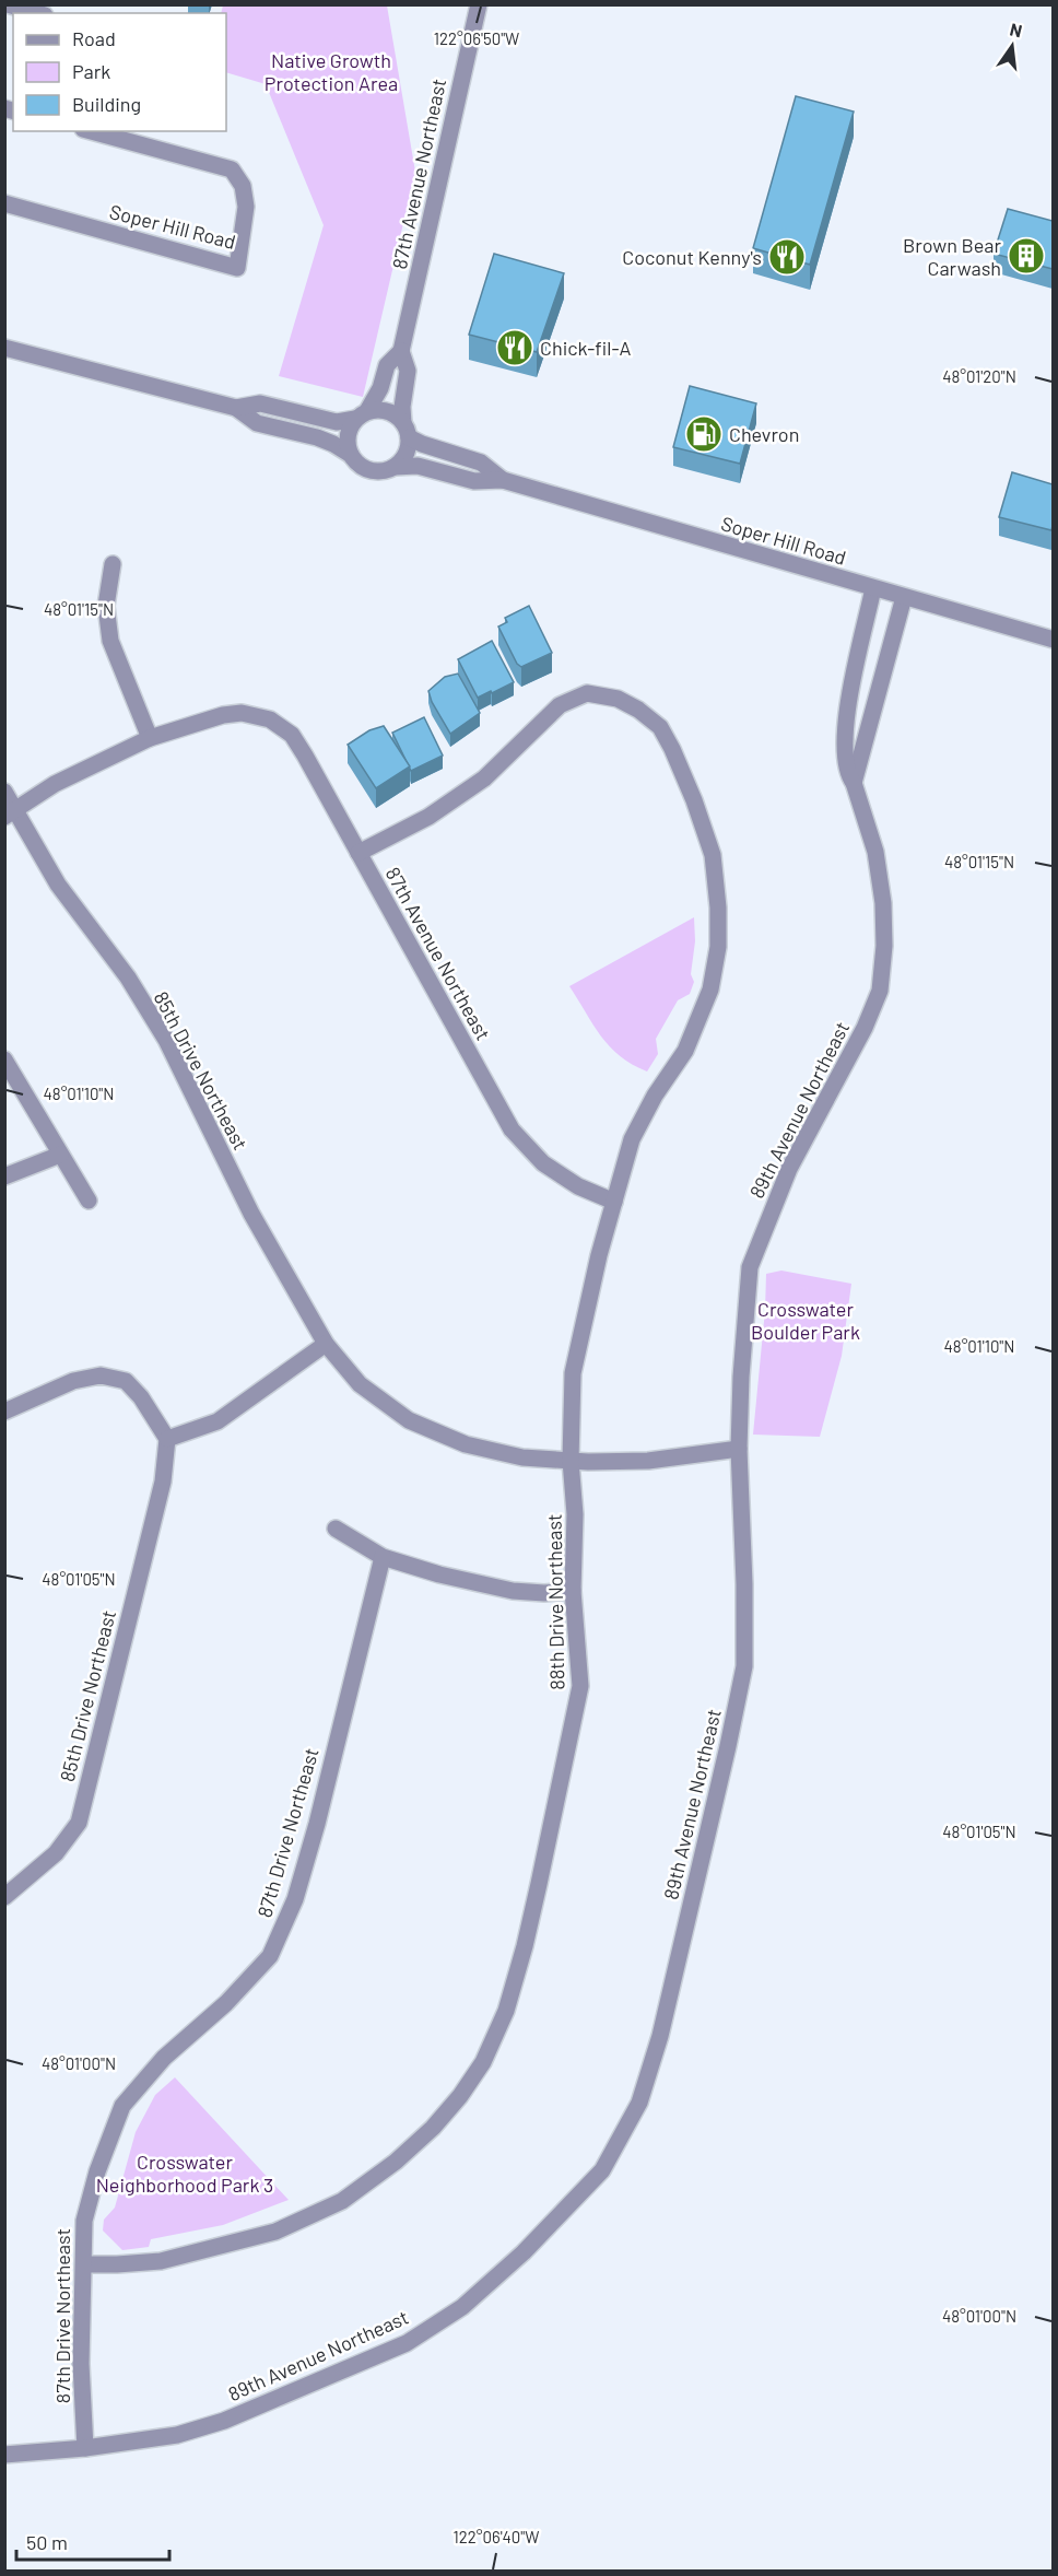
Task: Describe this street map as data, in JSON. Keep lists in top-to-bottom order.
{
  "streets": {
    "street": [
      "87th Avenue Northeast",
      "Soper Hill Road",
      "85th Drive Northeast",
      "89th Avenue Northeast",
      "88th Drive Northeast",
      "87th Drive Northeast"
    ]
  },
  "crossings": [
    ["87th Avenue Northeast", "88th Drive Northeast"],
    ["Soper Hill Road", "89th Avenue Northeast"],
    ["85th Drive Northeast", "89th Avenue Northeast"],
    ["85th Drive Northeast", "88th Drive Northeast"],
    ["89th Avenue Northeast", "87th Drive Northeast"],
    ["88th Drive Northeast", "87th Drive Northeast"]
  ],
  "parks": ["Native Growth Protection Area", "Crosswater Boulder Park", "Crosswater Neighborhood Park 3"],
  "places": {
    "building": ["Brown Bear Carwash"],
    "restaurant": ["Coconut Kenny's", "Chick-fil-A"],
    "fuel station": ["Chevron"]
  },
  "legend": ["Road", "Park", "Building"],
  "scale_bar": "50 m",
  "north": "top",
  "coordinates": [
    "122°06'50\"W",
    "48°01'20\"N",
    "48°01'15\"N",
    "48°01'10\"N",
    "48°01'05\"N",
    "48°01'00\"N",
    "122°06'40\"W"
  ]
}
